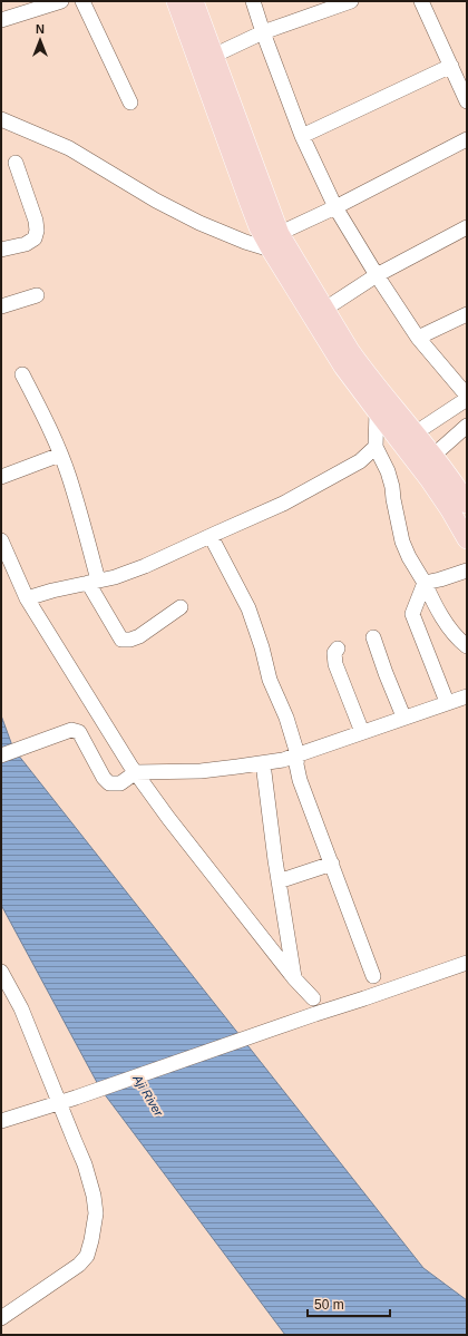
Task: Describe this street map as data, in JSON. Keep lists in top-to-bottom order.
{
  "water": ["Aji River"],
  "scale_bar": "50 m",
  "north": "top"
}
